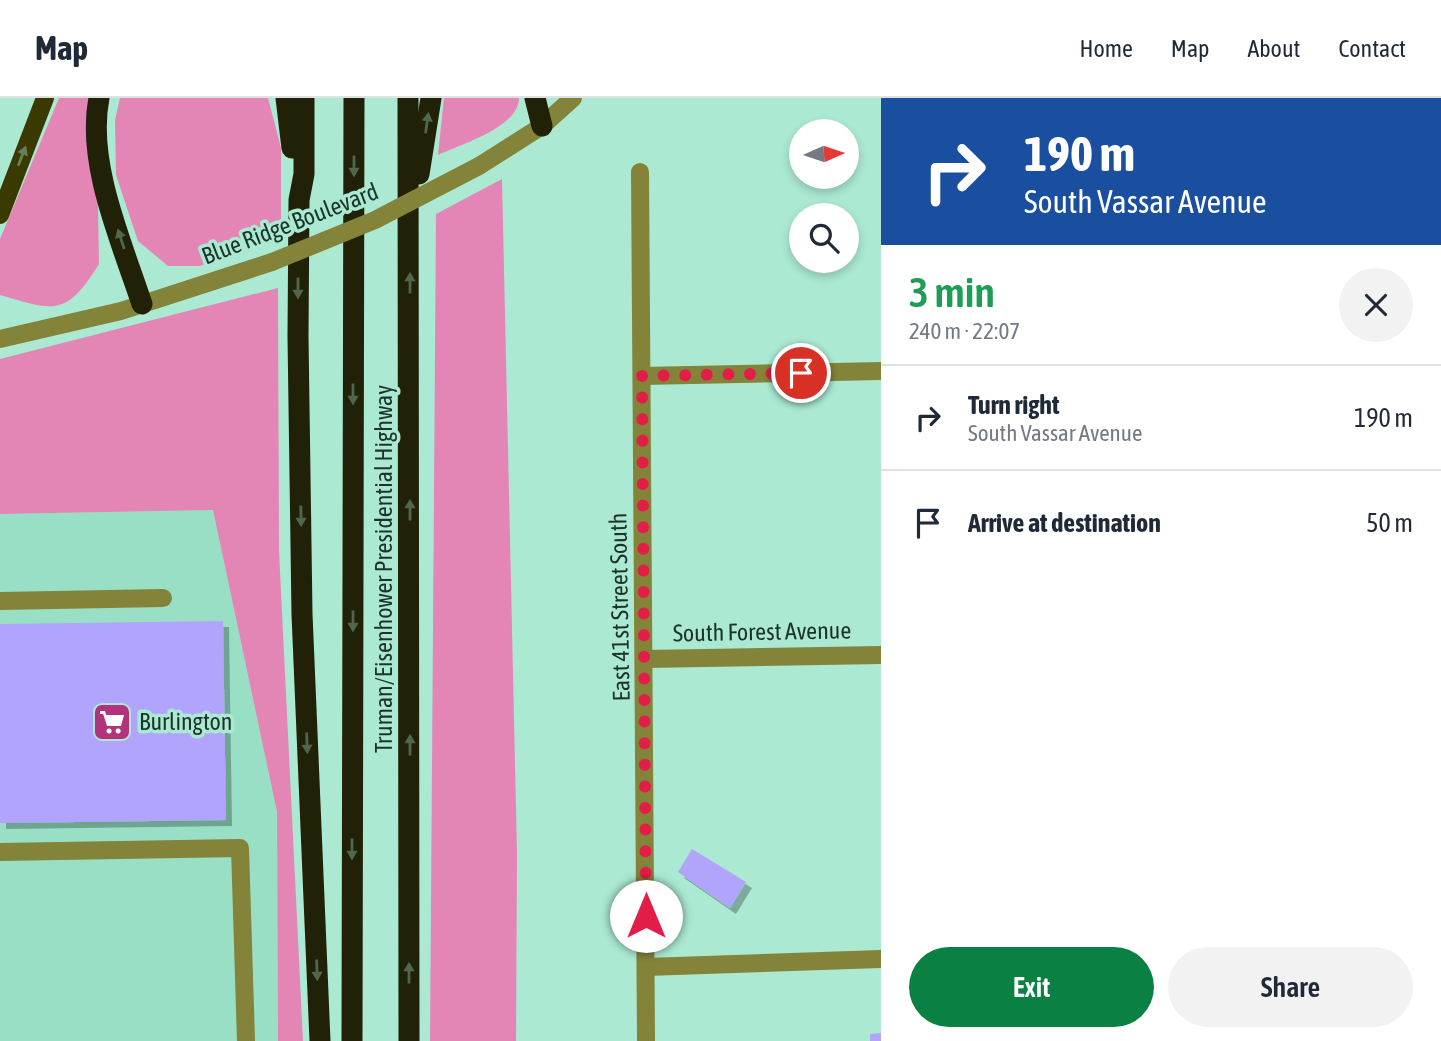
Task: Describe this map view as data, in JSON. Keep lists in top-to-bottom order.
{
  "streets": {
    "highway": ["Truman/Eisenhower Presidential Highway"],
    "street": ["Blue Ridge Boulevard", "East 41st Street South", "South Forest Avenue"]
  },
  "crossings": [
    ["East 41st Street South", "South Forest Avenue"]
  ],
  "places": {
    "supermarket": ["Burlington"]
  },
  "north": "right",
  "page": {
    "header": "Map",
    "nav": [
      "Home",
      "Map",
      "About",
      "Contact"
    ],
    "turn": ["190 m", "South Vassar Avenue"],
    "heading": ["3 min", "240 m · 22:07"],
    "list": [
      {
        "name": "Turn right",
        "note": "South Vassar Avenue",
        "value": "190 m"
      },
      {
        "name": "Arrive at destination",
        "value": "50 m"
      }
    ],
    "buttons": ["Exit", "Share"]
  }
}
